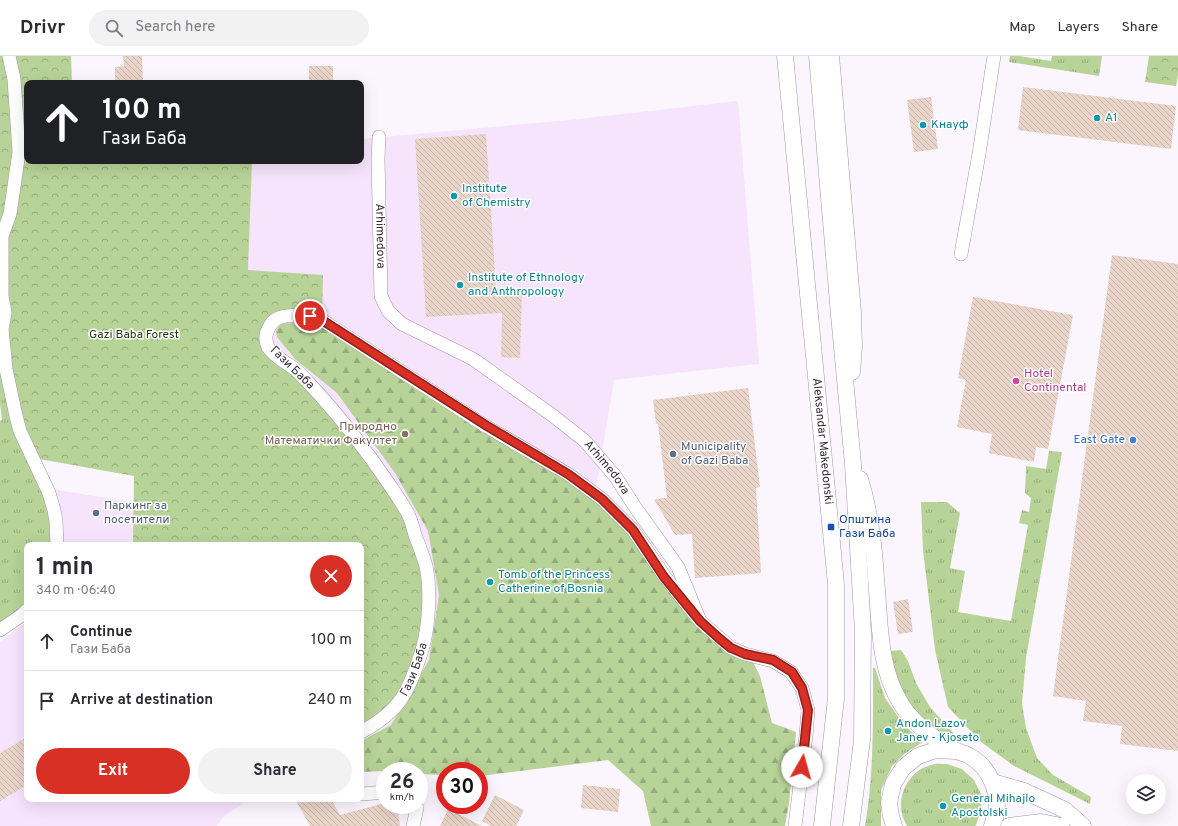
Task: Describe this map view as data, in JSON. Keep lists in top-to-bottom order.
{
  "streets": {
    "street": ["Arhimedova", "Гази Баба", "Aleksandar Makedonski"]
  },
  "crossings": [
    ["Arhimedova", "Гази Баба"]
  ],
  "parks": ["Gazi Baba Forest"],
  "places": {
    "other": [
      "A1",
      "Кнауф",
      "Institute of Chemistry",
      "Institute of Ethnology and Anthropology",
      "Hotel Continental",
      "Природно Математички Факултет",
      "East Gate",
      "Municipality of Gazi Baba",
      "Паркинг за посетители",
      "Tomb of the Princess Catherine of Bosnia",
      "Andon Lazov Janev - Kjoseto",
      "General Mihajlo Apostolski"
    ],
    "transit": ["Општина Гази Баба"]
  },
  "page": {
    "header": "Drivr",
    "search": "Search here",
    "nav": ["Map", "Layers", "Share"],
    "turn": ["100 m", "Гази Баба"],
    "heading": ["1 min", "340 m · 06:40"],
    "list": [
      {
        "name": "Continue",
        "note": "Гази Баба",
        "value": "100 m"
      },
      {
        "name": "Arrive at destination",
        "value": "240 m"
      }
    ],
    "buttons": ["Exit", "Share"],
    "speed": "26 km/h",
    "limit": "30"
  }
}
